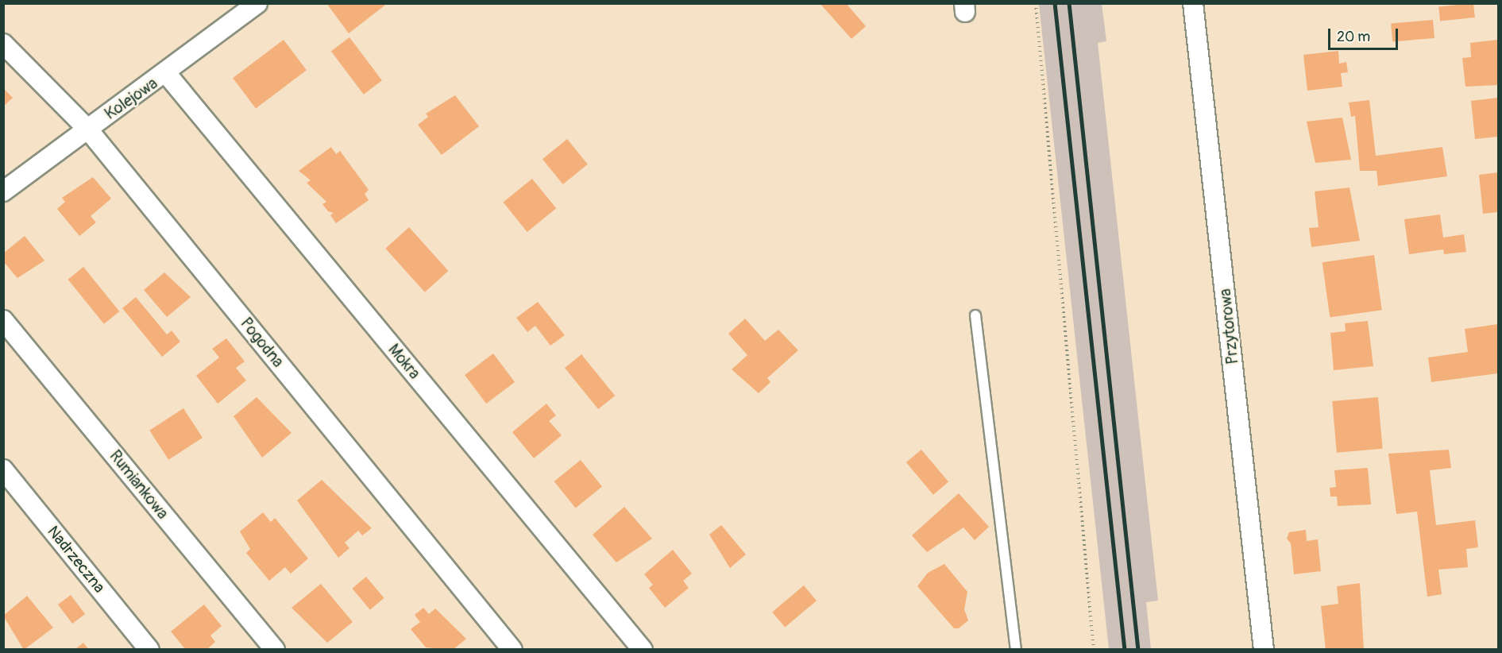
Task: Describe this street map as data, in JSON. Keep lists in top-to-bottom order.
{
  "streets": {
    "street": [
      "Kolejowa",
      "Przytorowa",
      "Pogodna",
      "Mokra",
      "Rumiankowa",
      "Nadrzeczna"
    ]
  },
  "crossings": [
    ["Kolejowa", "Pogodna"],
    ["Kolejowa", "Mokra"]
  ],
  "scale_bar": "20 m"
}
